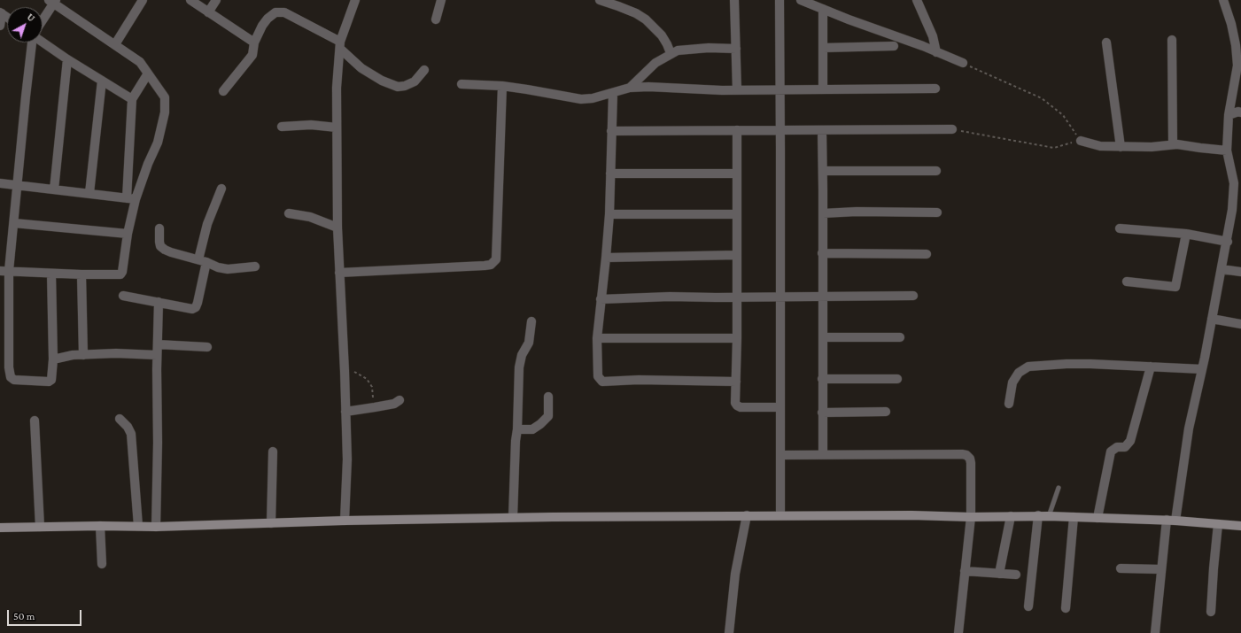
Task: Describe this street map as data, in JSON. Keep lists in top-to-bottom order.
{
  "scale_bar": "50 m",
  "north": "top right"
}
